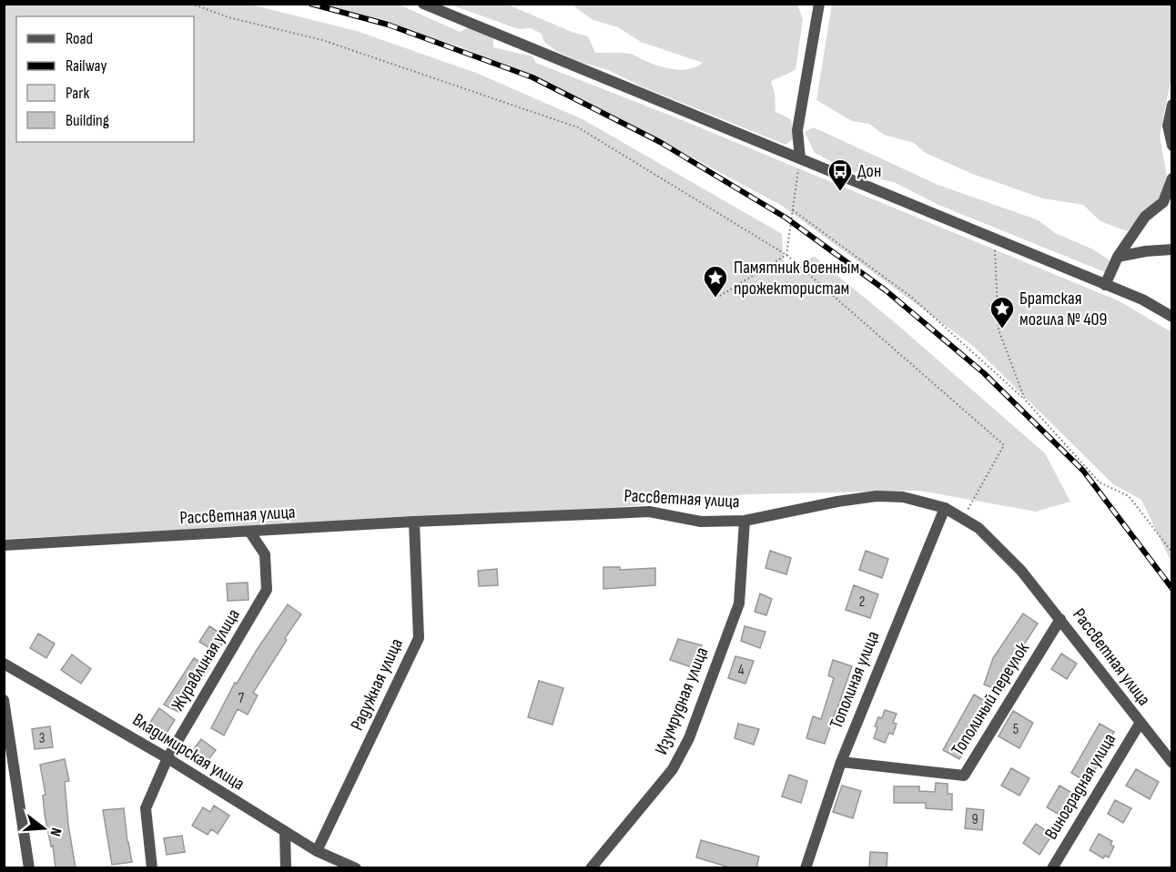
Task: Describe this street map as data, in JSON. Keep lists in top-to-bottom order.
{
  "streets": {
    "street": [
      "Рассветная улица",
      "Журавлиная улица",
      "Тополиная улица",
      "Радужная улица",
      "Тополиный переулок",
      "Изумрудная улица",
      "Владимирская улица",
      "Виноградная улица"
    ]
  },
  "crossings": [
    ["Рассветная улица", "Журавлиная улица"],
    ["Рассветная улица", "Тополиная улица"],
    ["Рассветная улица", "Радужная улица"],
    ["Рассветная улица", "Тополиный переулок"],
    ["Рассветная улица", "Изумрудная улица"],
    ["Рассветная улица", "Виноградная улица"],
    ["Журавлиная улица", "Владимирская улица"],
    ["Тополиная улица", "Тополиный переулок"],
    ["Радужная улица", "Владимирская улица"]
  ],
  "places": {
    "bus stop": ["Дон"],
    "place": ["Памятник военным прожектористам", "Братская могила № 409"]
  },
  "house_numbers": [
    "2",
    "4",
    "7",
    "5",
    "3",
    "9"
  ],
  "legend": [
    "Road",
    "Railway",
    "Park",
    "Building"
  ],
  "north": "right"
}
